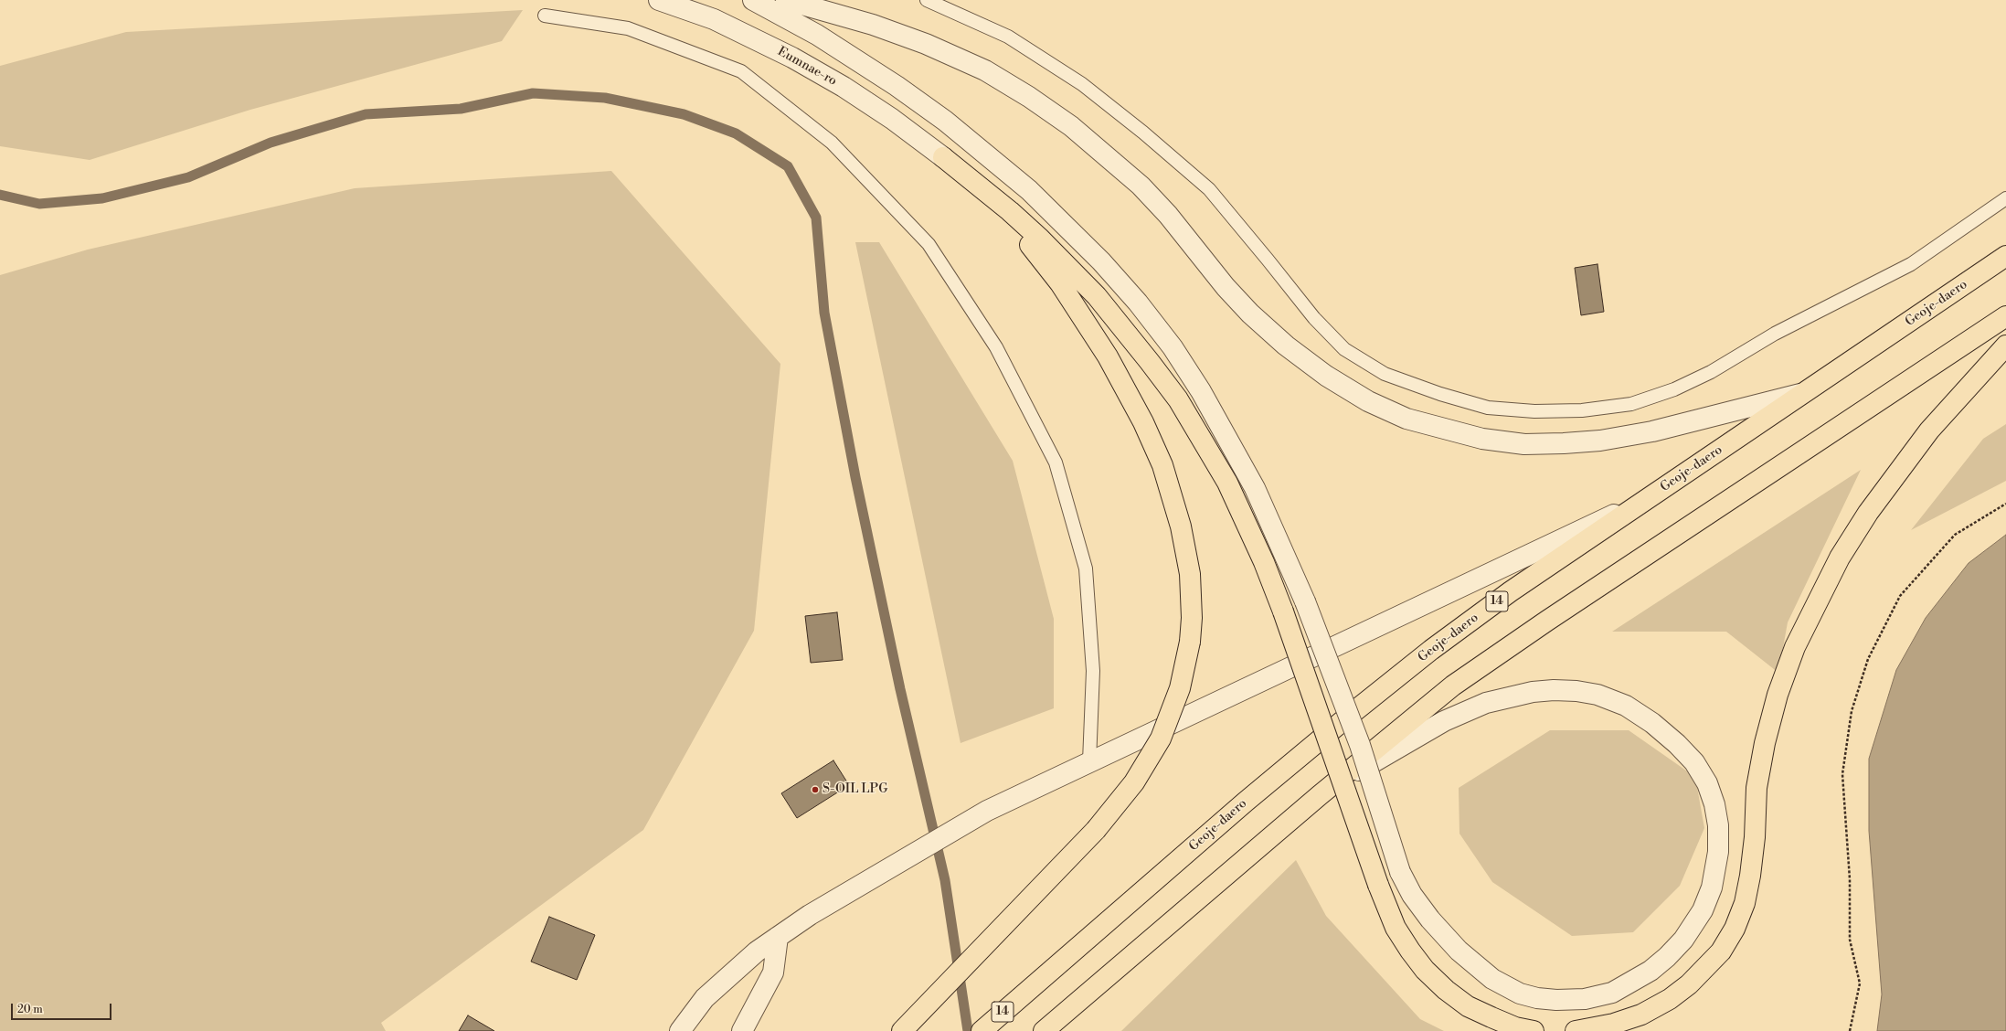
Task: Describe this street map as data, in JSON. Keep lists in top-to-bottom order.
{
  "streets": {
    "highway": ["Geoje-daero", "14"],
    "street": ["Eumnae-ro"]
  },
  "places": ["S-OIL LPG"],
  "scale_bar": "20 m"
}
